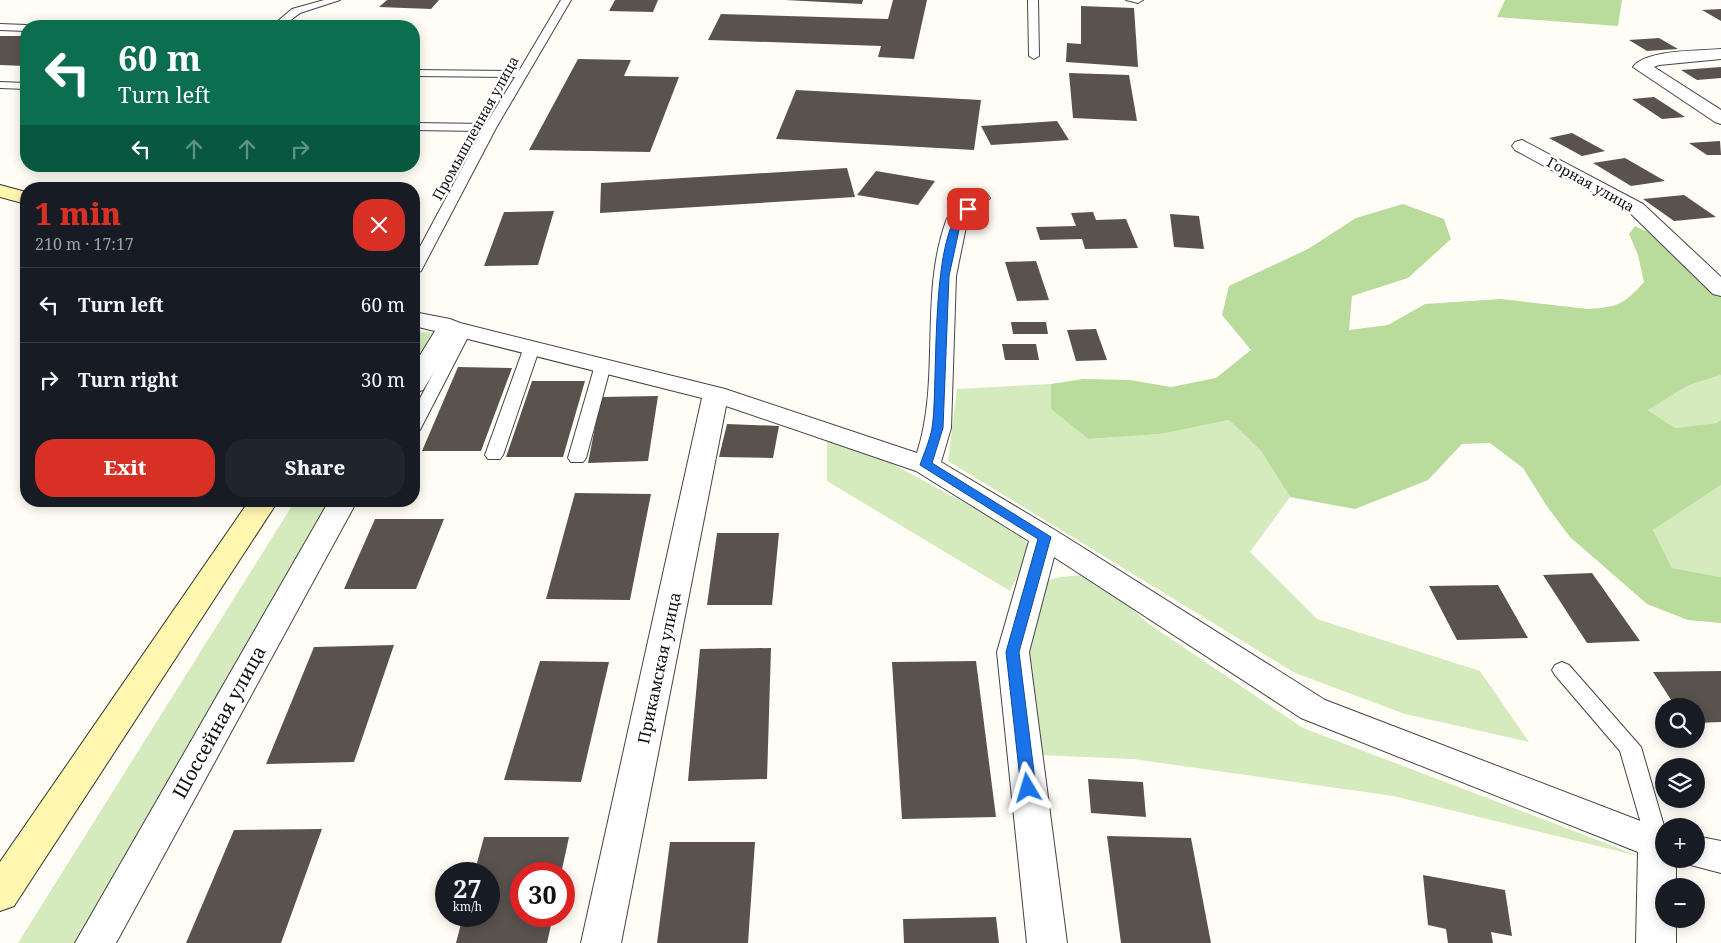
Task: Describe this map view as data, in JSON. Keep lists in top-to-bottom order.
{
  "streets": {
    "street": ["Горная улица", "Прикамская улица", "Шоссейная улица"],
    "lane": ["Промышленная улица"]
  },
  "page": {
    "turn": ["60 m", "Turn left"],
    "heading": ["1 min", "210 m · 17:17"],
    "list": [
      {
        "name": "Turn left",
        "value": "60 m"
      },
      {
        "name": "Turn right",
        "value": "30 m"
      }
    ],
    "buttons": ["Exit", "Share"],
    "map_buttons": ["+", "−"],
    "speed": "27 km/h",
    "limit": "30"
  }
}
